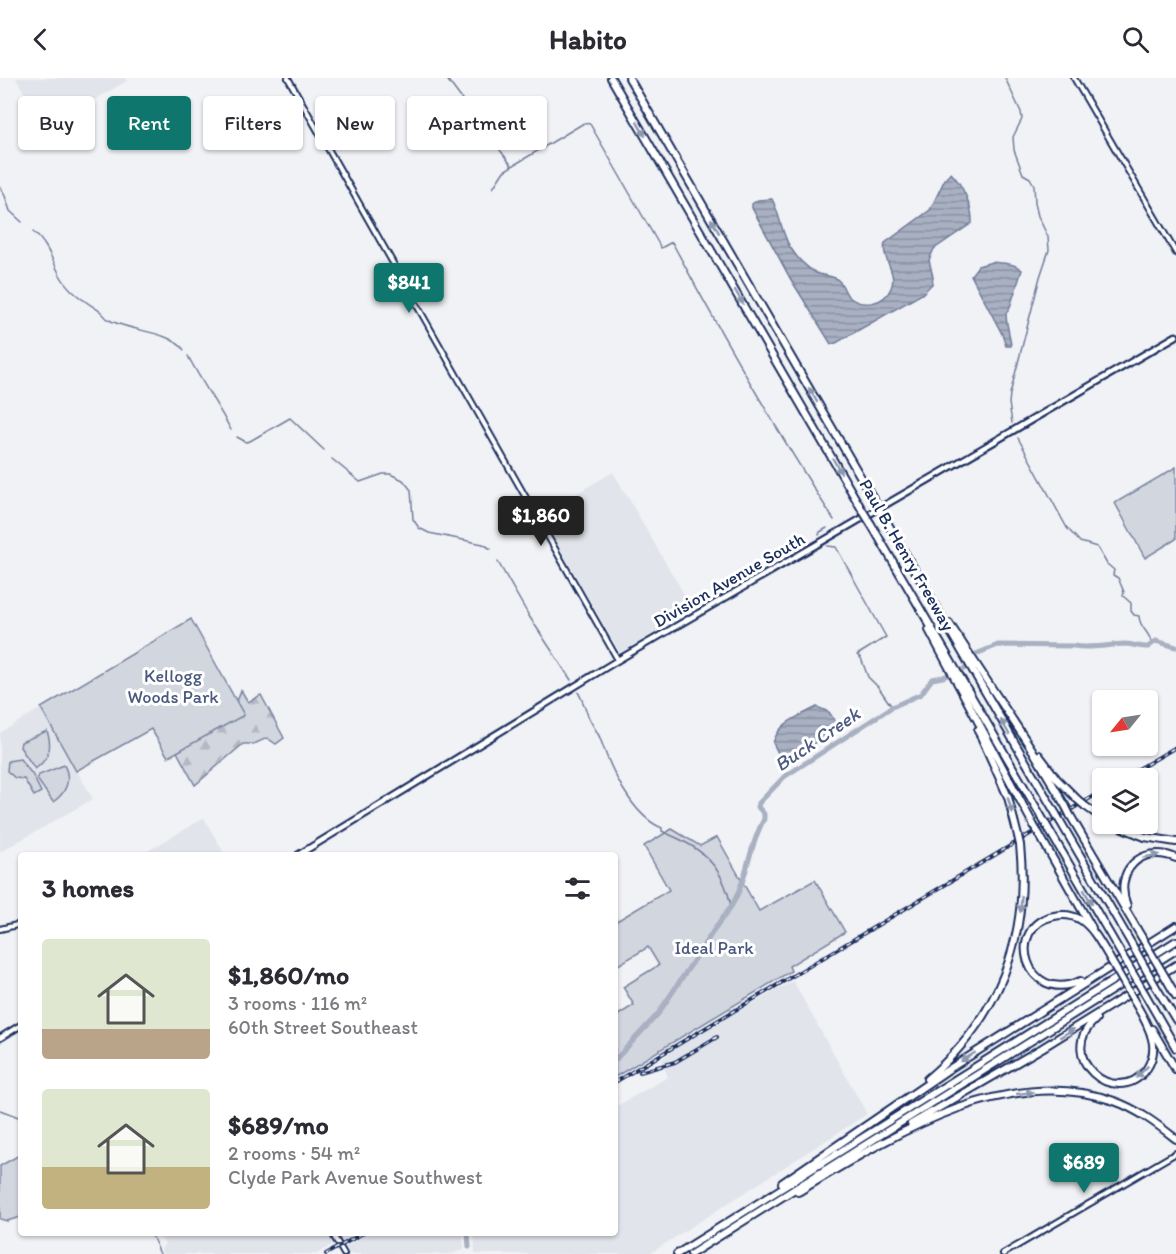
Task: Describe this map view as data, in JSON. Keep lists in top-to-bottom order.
{
  "streets": {
    "highway": ["Paul B. Henry Freeway"],
    "main road": ["Division Avenue South"]
  },
  "water": ["Buck Creek"],
  "parks": ["Kellogg Woods Park", "Ideal Park"],
  "north": "bottom left",
  "page": {
    "header": "Habito",
    "chip": [
      "Buy",
      "Rent",
      "Filters",
      "New",
      "Apartment"
    ],
    "price": ["$841", "$1,860", "$689"],
    "heading": "3 homes",
    "list": [
      {
        "name": "$1,860/mo",
        "note": "3 rooms · 116 m² · 60th Street Southeast"
      },
      {
        "name": "$689/mo",
        "note": "2 rooms · 54 m² · Clyde Park Avenue Southwest"
      }
    ]
  }
}
